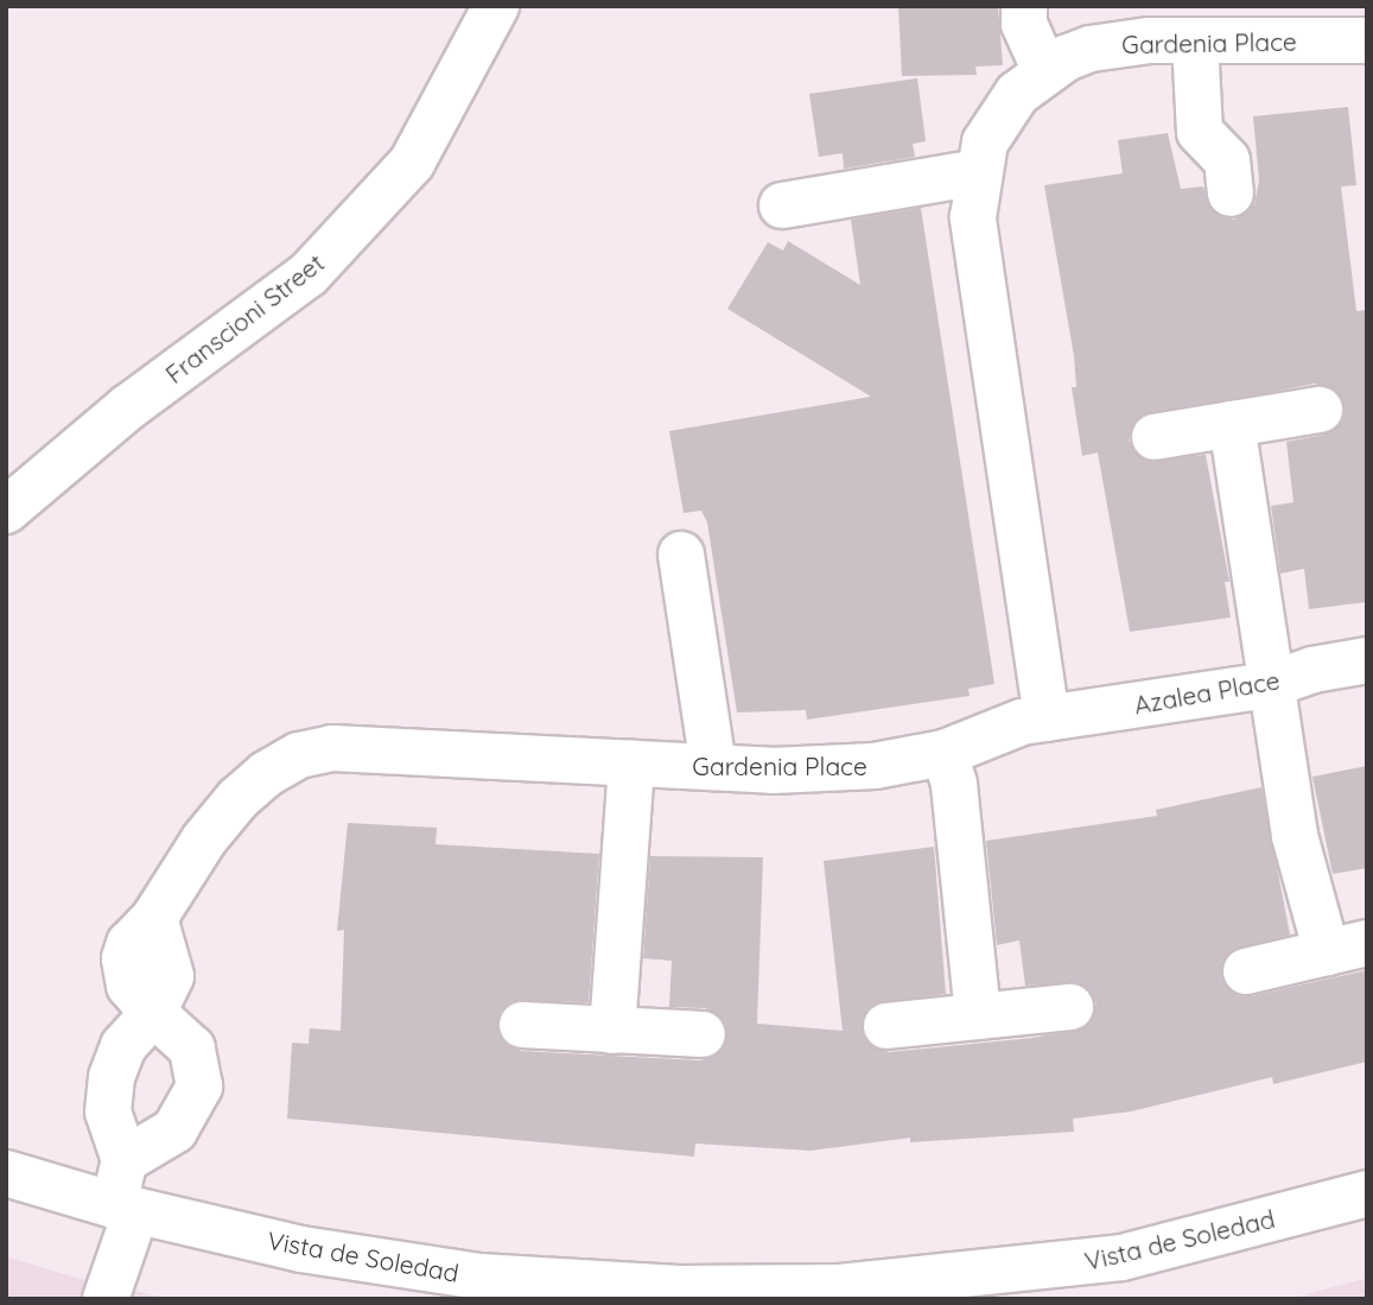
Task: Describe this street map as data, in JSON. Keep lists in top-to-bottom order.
{
  "streets": {
    "street": [
      "Gardenia Place",
      "Franscioni Street",
      "Azalea Place",
      "Vista de Soledad"
    ]
  },
  "crossings": [
    ["Gardenia Place", "Azalea Place"]
  ]
}
